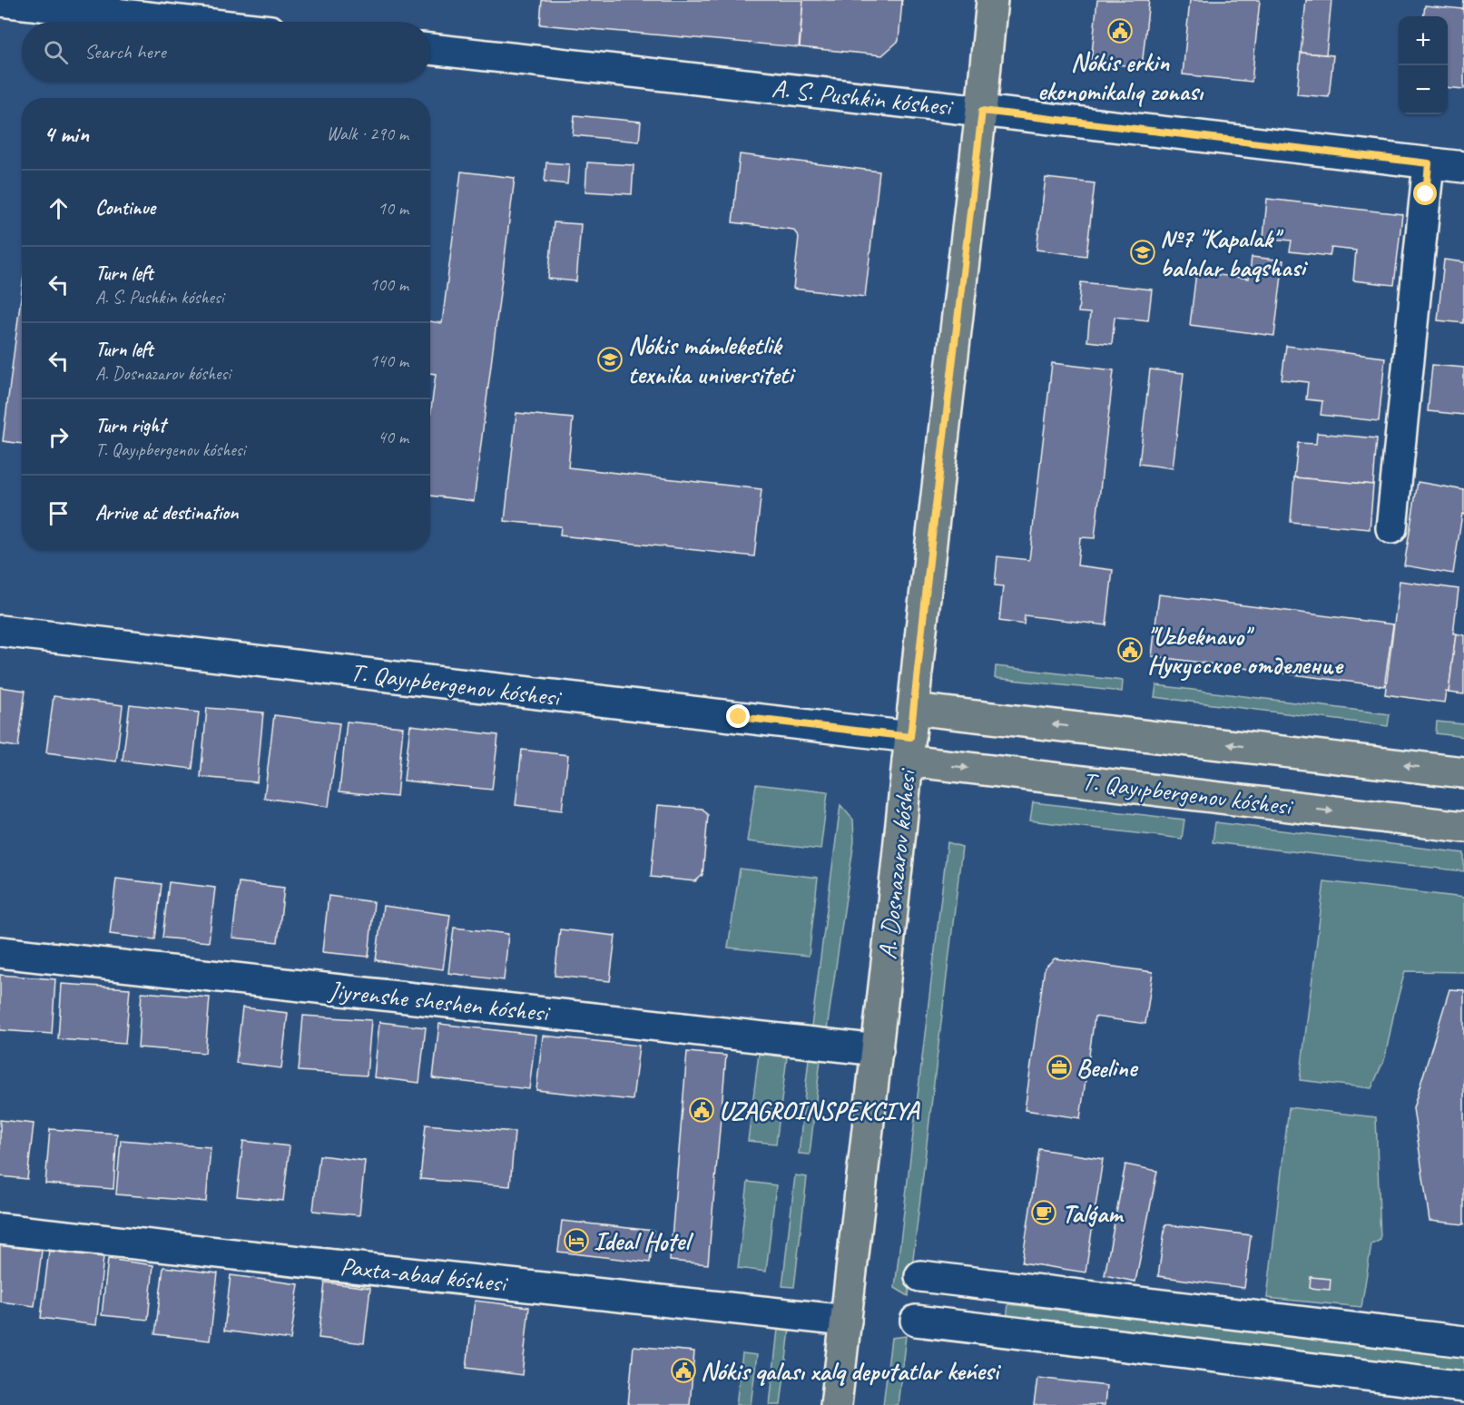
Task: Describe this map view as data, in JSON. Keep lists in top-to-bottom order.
{
  "streets": {
    "main road": ["T. Qayıpbergenov kóshesi", "A. Dosnazarov kóshesi"],
    "street": ["A. S. Pushkin kóshesi", "Jiyrenshe sheshen kóshesi", "Paxta-abad kóshesi"]
  },
  "crossings": [
    ["A. S. Pushkin kóshesi", "A. Dosnazarov kóshesi"],
    ["T. Qayıpbergenov kóshesi", "A. Dosnazarov kóshesi"],
    ["A. Dosnazarov kóshesi", "Jiyrenshe sheshen kóshesi"],
    ["A. Dosnazarov kóshesi", "Paxta-abad kóshesi"]
  ],
  "places": {
    "public building": [
      "Nókis erkin ekonomikalıq zonası",
      "\"Uzbeknavo\" Нукусское отделение",
      "UZAGROINSPEKCIYA",
      "Nókis qalası xalq deputatlar keńesi"
    ],
    "school or university": ["№7 \"Kapalak\" balalar baqshasi", "Nókis mámleketlik texnika universiteti"],
    "office": ["Beeline"],
    "cafe": ["Talǵam"],
    "hotel": ["Ideal Hotel"]
  },
  "page": {
    "map_buttons": ["+", "−"],
    "search": "Search here",
    "heading": ["4 min", "Walk · 290 m"],
    "list": [
      ["Continue", "10 m"],
      ["Turn left", "A. S. Pushkin kóshesi", "100 m"],
      ["Turn left", "A. Dosnazarov kóshesi", "140 m"],
      ["Turn right", "T. Qayıpbergenov kóshesi", "40 m"],
      "Arrive at destination"
    ]
  }
}
